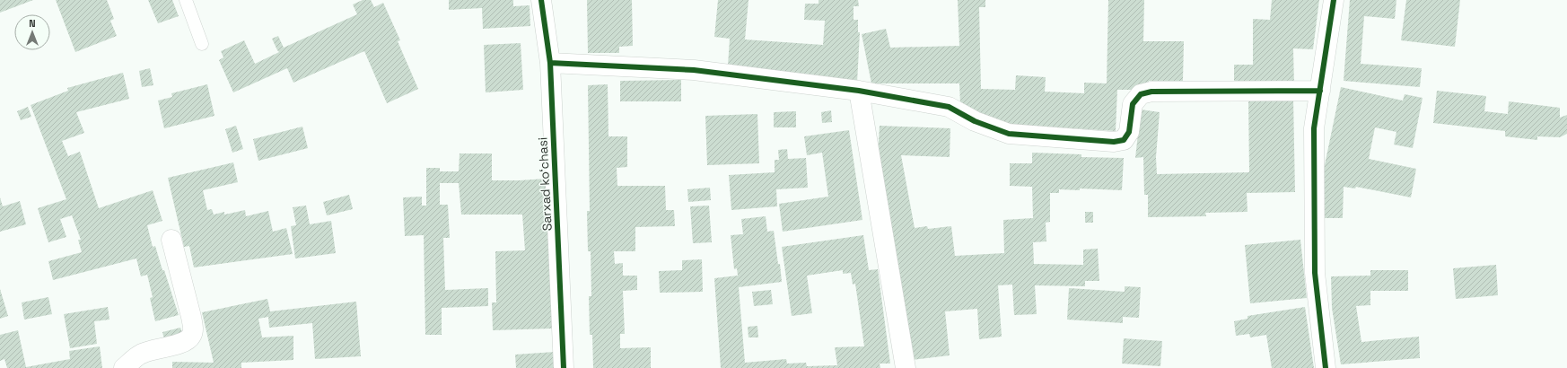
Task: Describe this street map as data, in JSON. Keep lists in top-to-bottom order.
{
  "streets": {
    "street": ["Sarxad koʻchasi"]
  },
  "north": "top"
}
